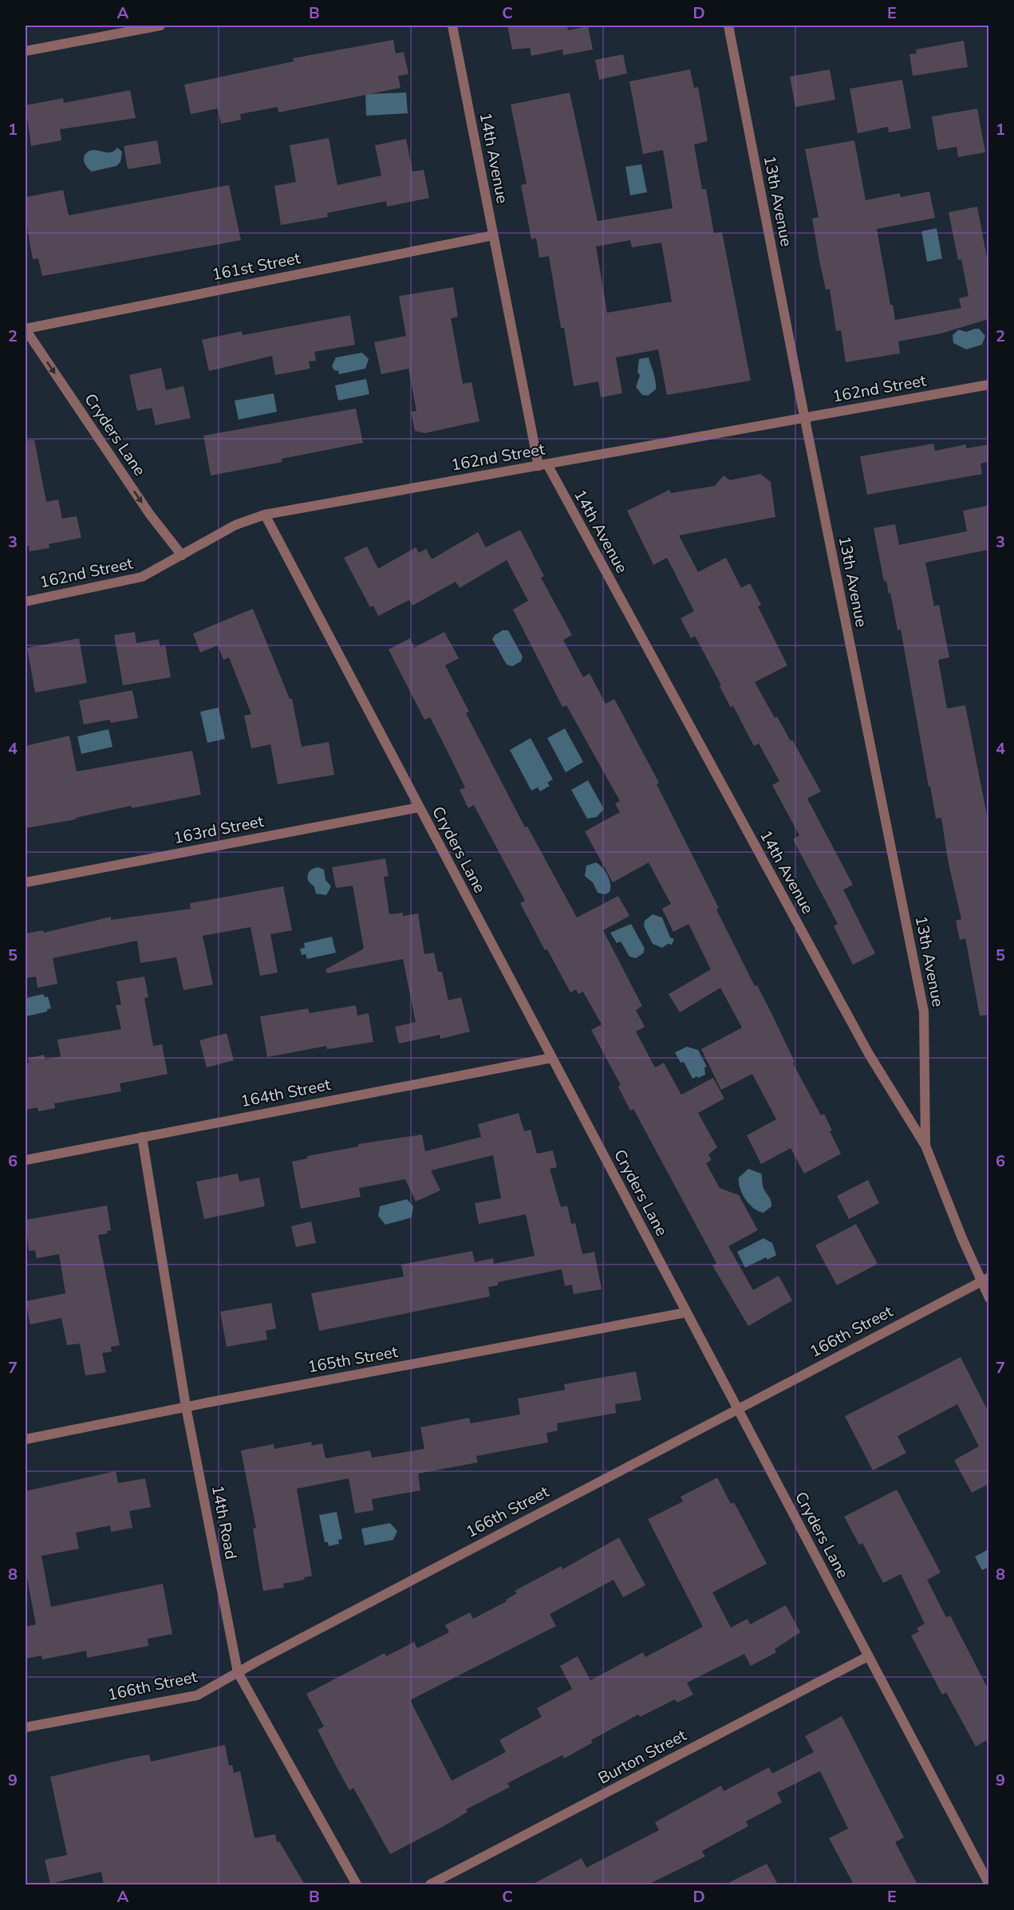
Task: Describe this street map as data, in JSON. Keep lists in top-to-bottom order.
{
  "streets": {
    "street": [
      "14th Avenue",
      "13th Avenue",
      "161st Street",
      "162nd Street",
      "Cryders Lane",
      "163rd Street",
      "164th Street",
      "166th Street",
      "165th Street",
      "14th Road",
      "Burton Street"
    ]
  },
  "crossings": [
    ["14th Avenue", "13th Avenue"],
    ["14th Avenue", "161st Street"],
    ["14th Avenue", "162nd Street"],
    ["14th Avenue", "166th Street"],
    ["13th Avenue", "162nd Street"],
    ["161st Street", "Cryders Lane"],
    ["162nd Street", "Cryders Lane"],
    ["Cryders Lane", "163rd Street"],
    ["Cryders Lane", "164th Street"],
    ["Cryders Lane", "166th Street"],
    ["Cryders Lane", "165th Street"],
    ["Cryders Lane", "Burton Street"],
    ["164th Street", "14th Road"],
    ["166th Street", "14th Road"],
    ["165th Street", "14th Road"]
  ],
  "grid": {
    "columns": [
      "A",
      "B",
      "C",
      "D",
      "E"
    ],
    "rows": [
      "1",
      "2",
      "3",
      "4",
      "5",
      "6",
      "7",
      "8",
      "9"
    ]
  }
}
